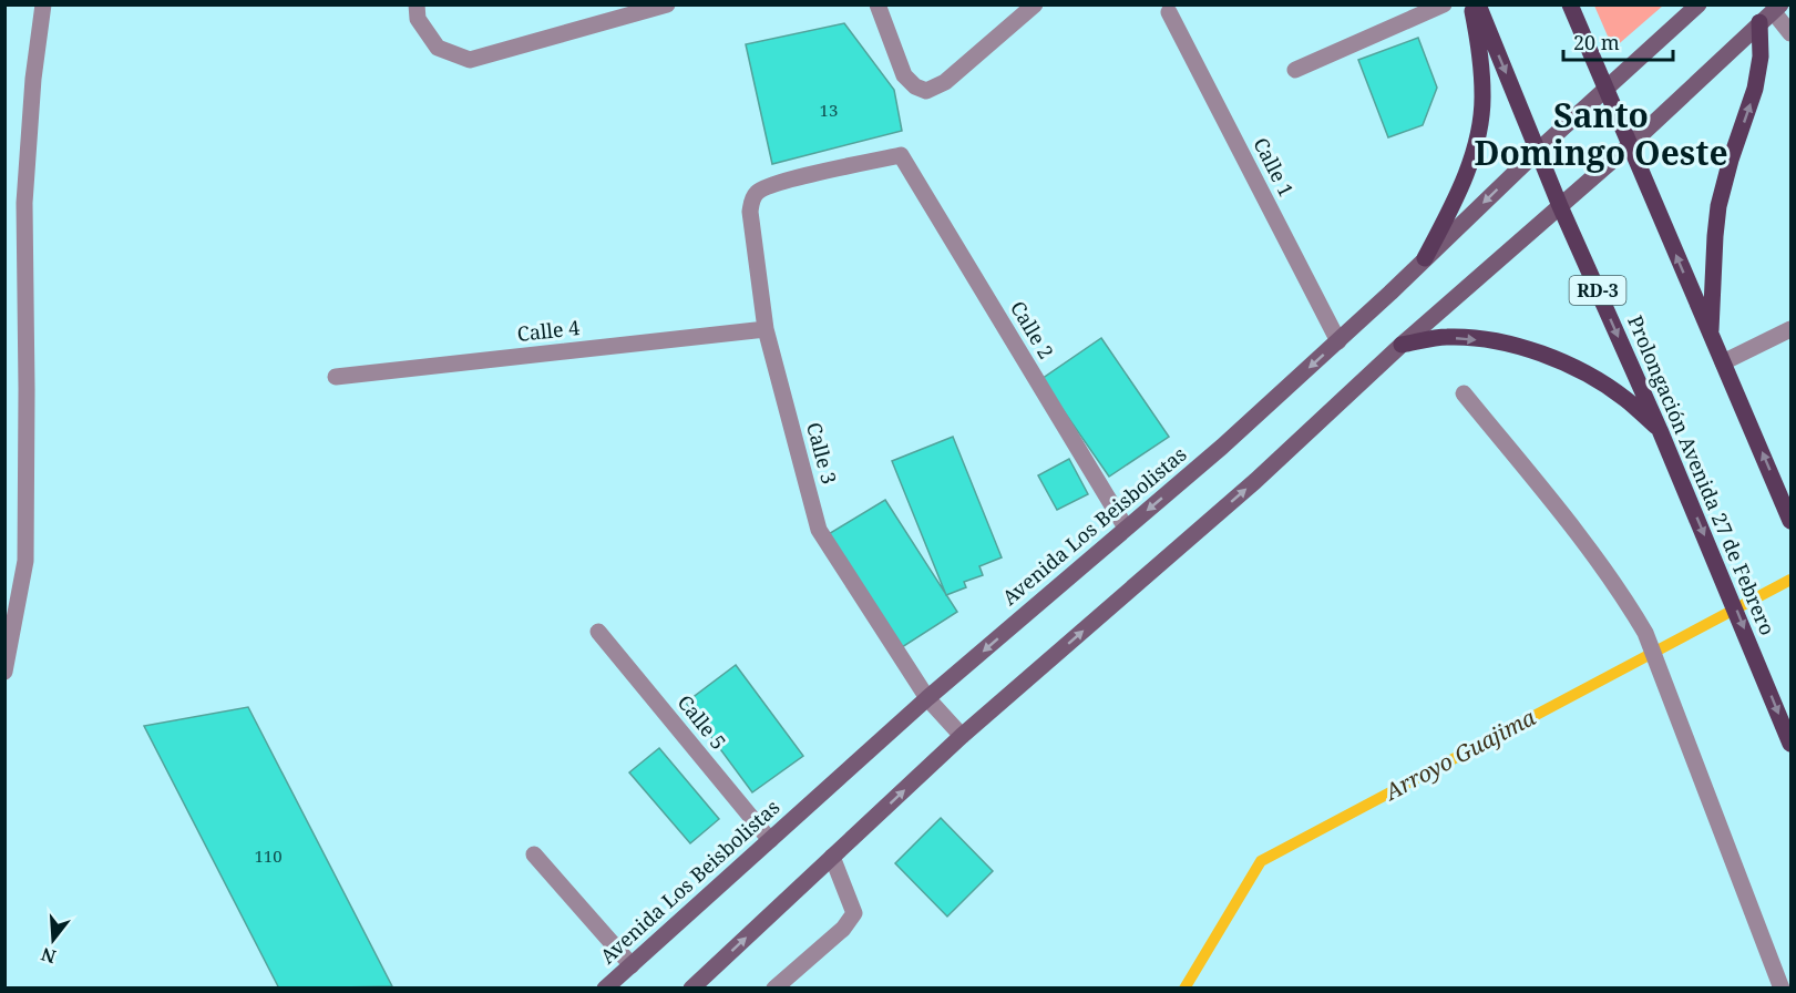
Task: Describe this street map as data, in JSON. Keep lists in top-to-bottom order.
{
  "streets": {
    "main road": ["RD-3", "Prolongación Avenida 27 de Febrero", "Avenida Los Beisbolistas"],
    "street": [
      "Calle 1",
      "Calle 2",
      "Calle 4",
      "Calle 3",
      "Calle 5"
    ]
  },
  "crossings": [
    ["Calle 1", "Avenida Los Beisbolistas"],
    ["Calle 2", "Calle 3"],
    ["Calle 2", "Avenida Los Beisbolistas"],
    ["Calle 4", "Calle 3"],
    ["Calle 3", "Avenida Los Beisbolistas"],
    ["Prolongación Avenida 27 de Febrero", "Avenida Los Beisbolistas"],
    ["Avenida Los Beisbolistas", "Calle 5"]
  ],
  "districts": ["Santo Domingo Oeste"],
  "water": ["Arroyo Guajima"],
  "house_numbers": ["13", "110"],
  "scale_bar": "20 m",
  "north": "bottom"
}
